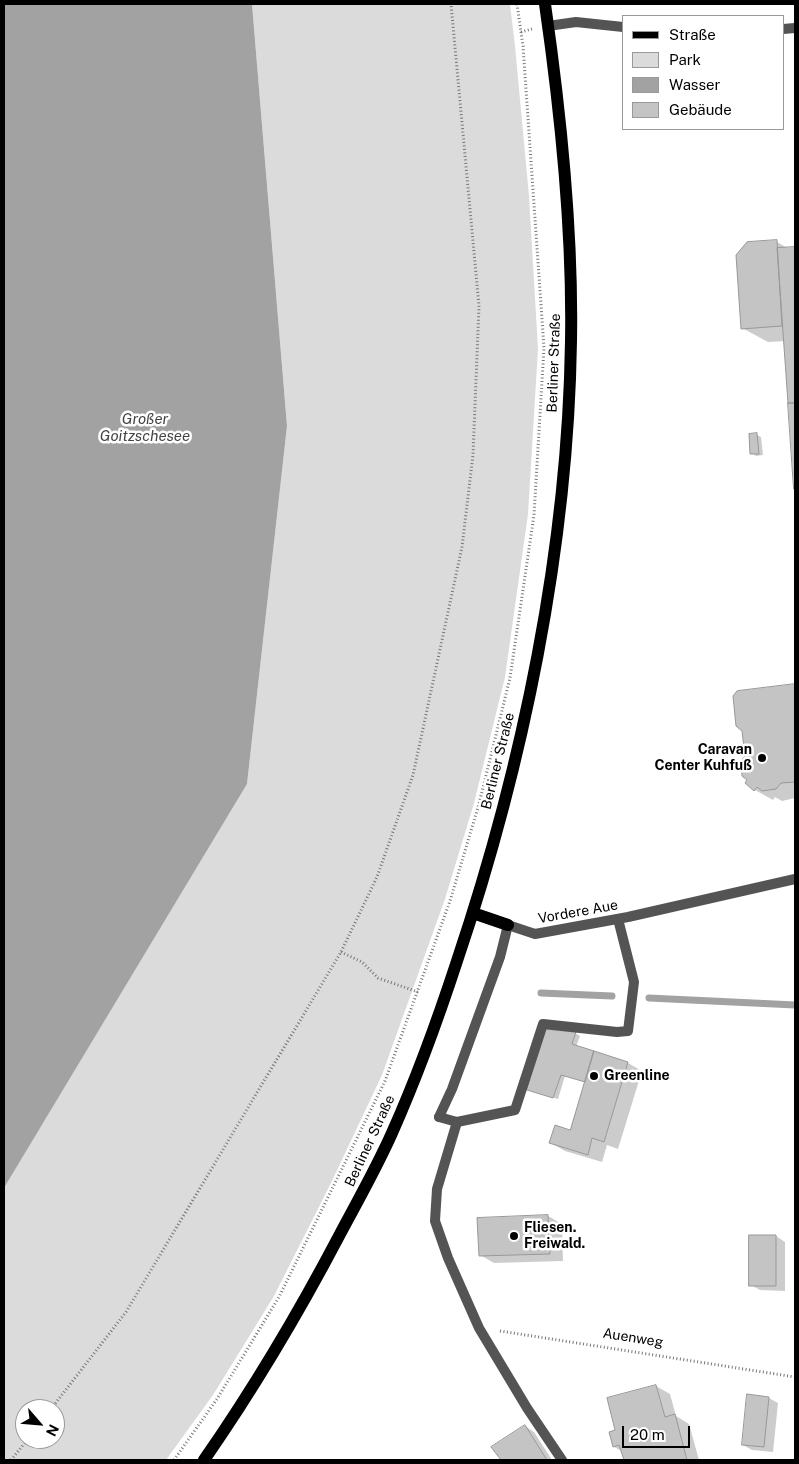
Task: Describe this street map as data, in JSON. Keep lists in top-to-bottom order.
{
  "streets": {
    "main road": ["Berliner Straße"],
    "street": ["Vordere Aue"],
    "path": ["Auenweg"]
  },
  "water": ["Großer Goitzschesee"],
  "places": ["Caravan Center Kuhfuß", "Greenline", "Fliesen. Freiwald."],
  "legend": [
    "Straße",
    "Park",
    "Wasser",
    "Gebäude"
  ],
  "scale_bar": "20 m",
  "north": "bottom right"
}
